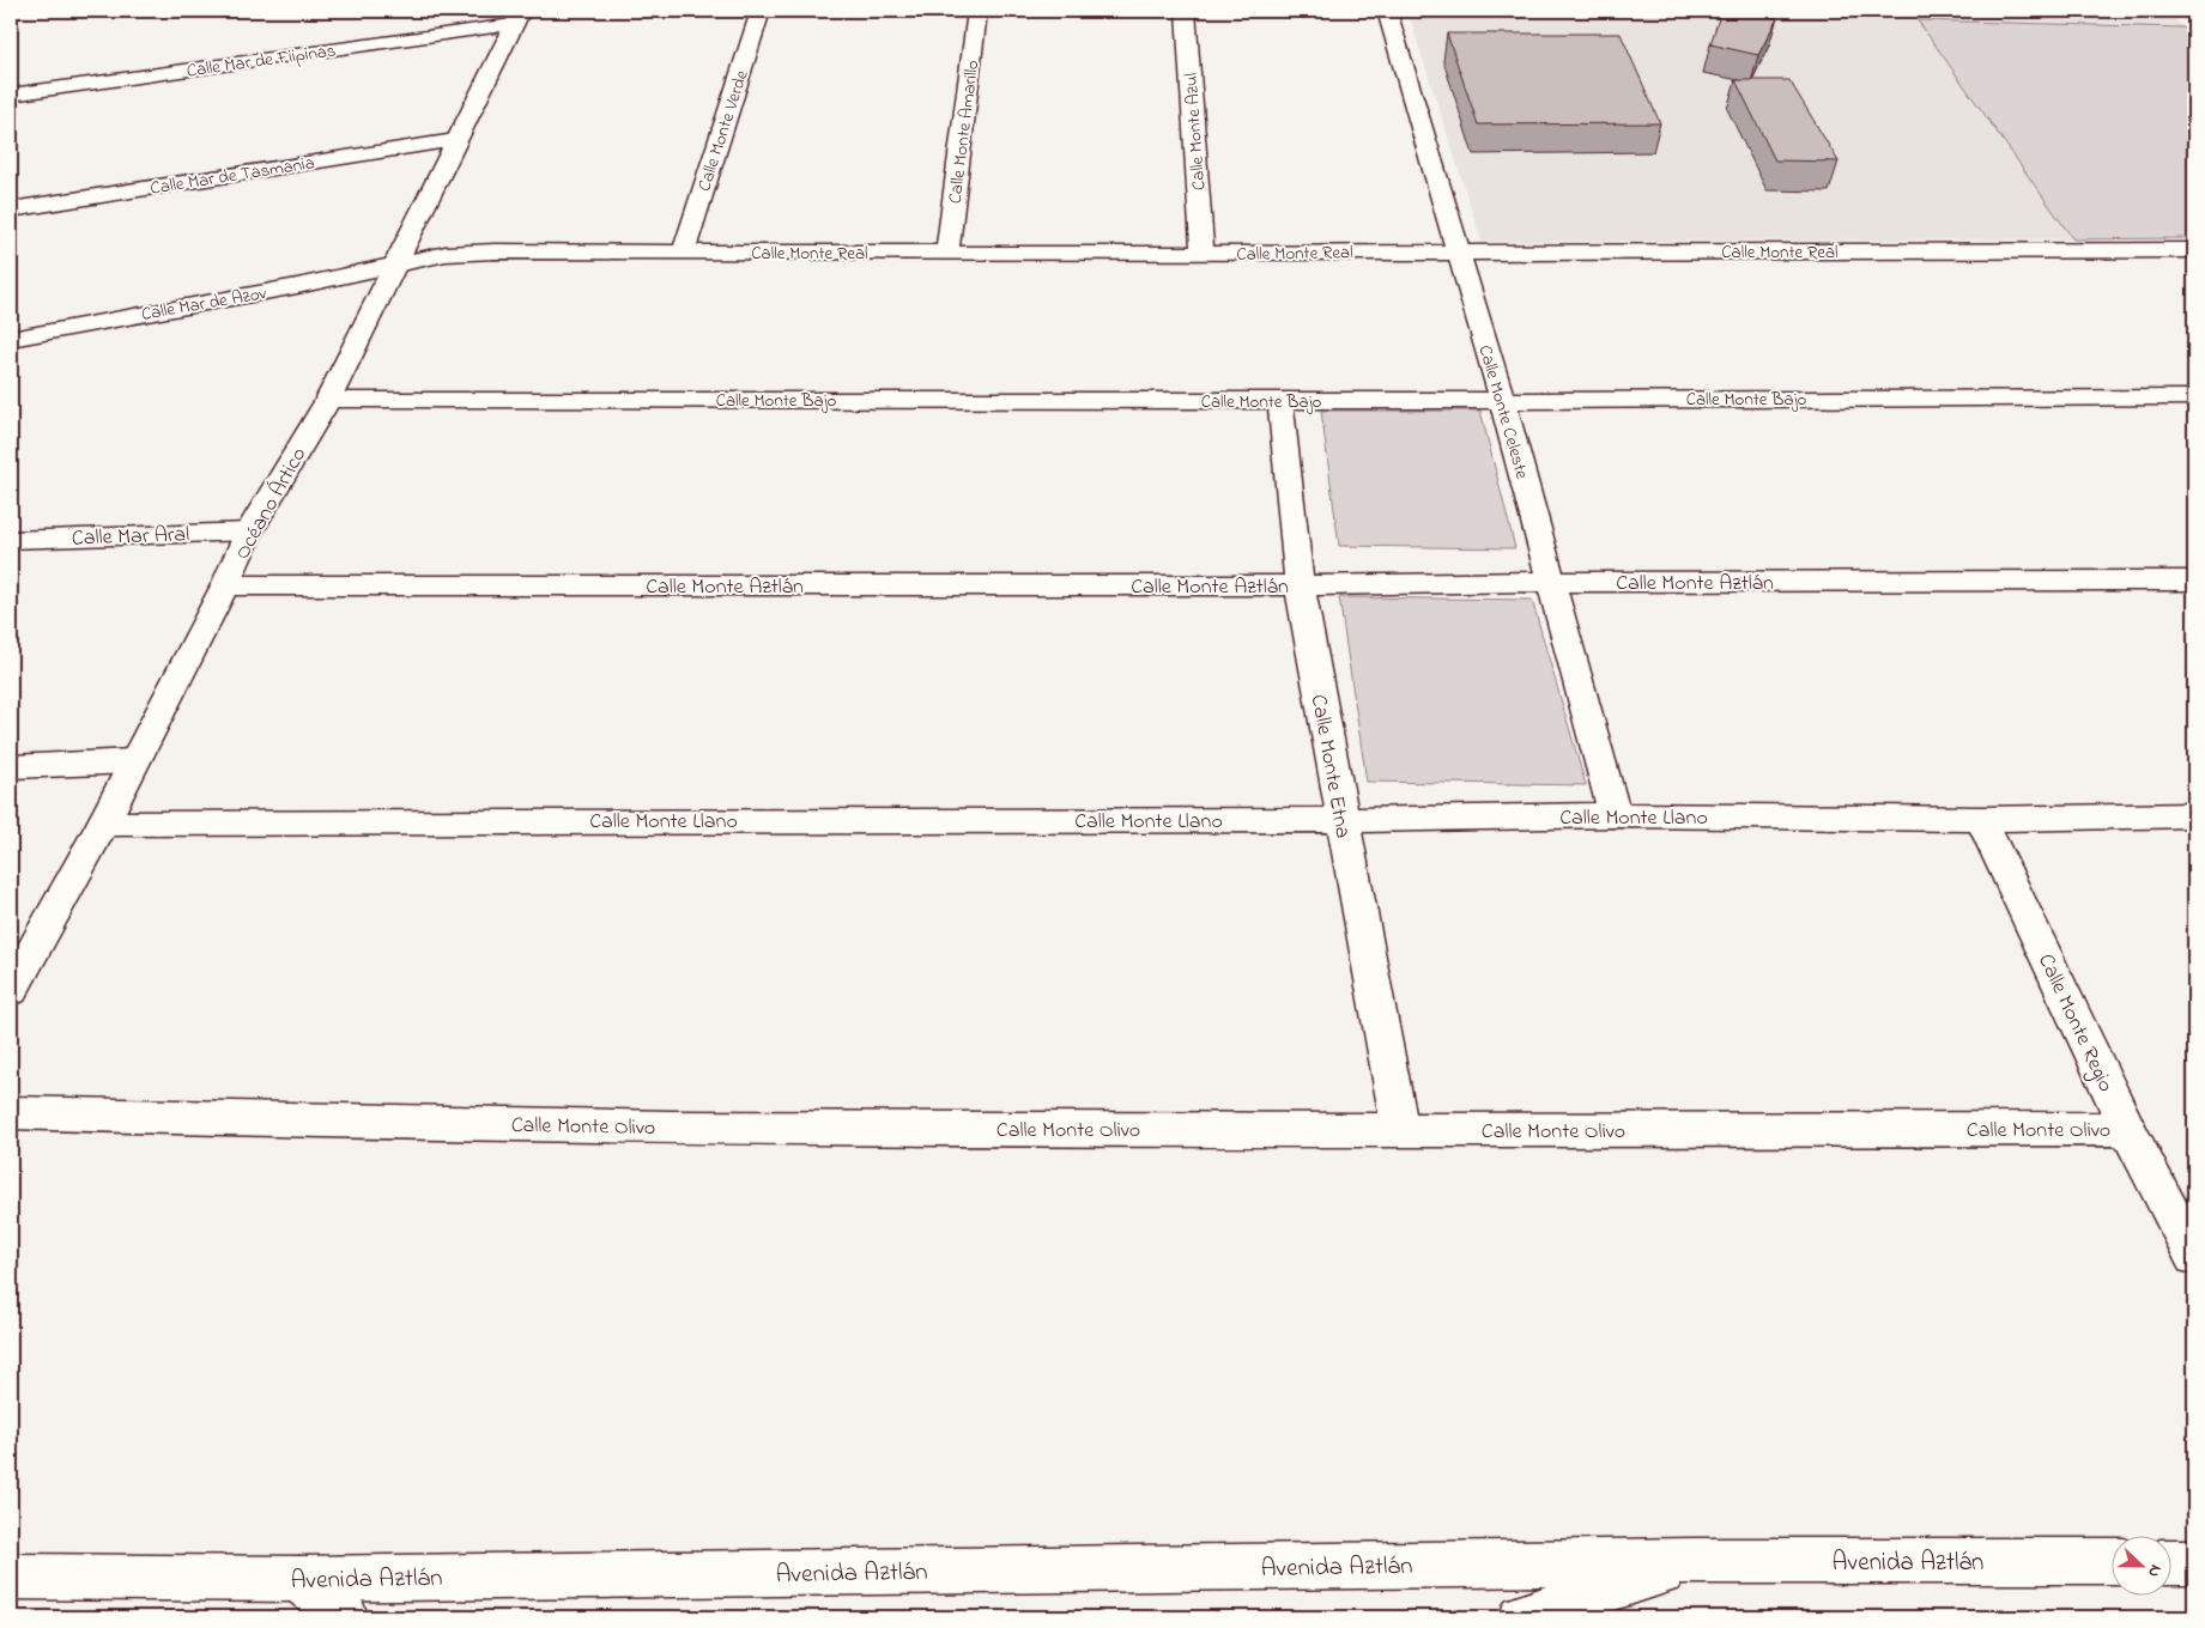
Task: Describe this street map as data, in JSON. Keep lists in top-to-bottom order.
{
  "streets": {
    "street": [
      "Calle Mar de Fiipinas",
      "Calle Monte Verde",
      "Calle Monte Amarillo",
      "Calle Monte Azul",
      "Calle Mar de Tasmania",
      "Calle Monte Real",
      "Calle Mar de Azov",
      "Calle Monte Bajo",
      "Calle Monte Celeste",
      "Océano Ártico",
      "Calle Mar Aral",
      "Calle Monte Aztlán",
      "Calle Monte Etna",
      "Calle Monte Llano",
      "Calle Monte Regio",
      "Calle Monte Olivo",
      "Avenida Aztlán"
    ]
  },
  "crossings": [
    ["Calle Mar de Fiipinas", "Océano Ártico"],
    ["Calle Monte Verde", "Calle Monte Real"],
    ["Calle Monte Amarillo", "Calle Monte Real"],
    ["Calle Monte Azul", "Calle Monte Real"],
    ["Calle Mar de Tasmania", "Océano Ártico"],
    ["Calle Monte Real", "Calle Mar de Azov"],
    ["Calle Monte Real", "Calle Monte Celeste"],
    ["Calle Monte Real", "Océano Ártico"],
    ["Calle Mar de Azov", "Océano Ártico"],
    ["Calle Monte Bajo", "Calle Monte Celeste"],
    ["Calle Monte Bajo", "Océano Ártico"],
    ["Calle Monte Bajo", "Calle Monte Etna"],
    ["Calle Monte Celeste", "Calle Monte Aztlán"],
    ["Calle Monte Celeste", "Calle Monte Llano"],
    ["Océano Ártico", "Calle Mar Aral"],
    ["Océano Ártico", "Calle Monte Aztlán"],
    ["Océano Ártico", "Calle Monte Llano"],
    ["Calle Monte Aztlán", "Calle Monte Etna"],
    ["Calle Monte Etna", "Calle Monte Llano"],
    ["Calle Monte Etna", "Calle Monte Olivo"],
    ["Calle Monte Llano", "Calle Monte Regio"],
    ["Calle Monte Regio", "Calle Monte Olivo"]
  ],
  "north": "right"
}
